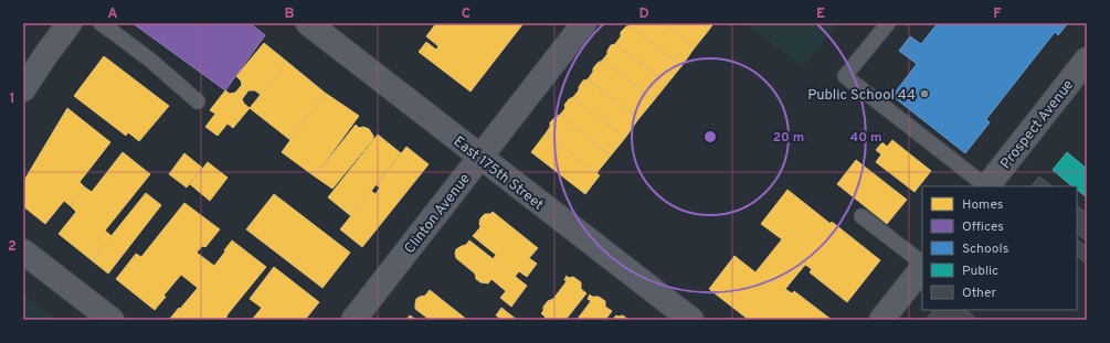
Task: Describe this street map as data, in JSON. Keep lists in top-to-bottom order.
{
  "streets": {
    "street": ["Prospect Avenue", "East 175th Street", "Clinton Avenue"]
  },
  "crossings": [
    ["East 175th Street", "Clinton Avenue"]
  ],
  "places": ["Public School 44"],
  "legend": [
    "Homes",
    "Offices",
    "Schools",
    "Public",
    "Other"
  ],
  "grid": {
    "columns": [
      "A",
      "B",
      "C",
      "D",
      "E",
      "F"
    ],
    "rows": ["1", "2"]
  },
  "rings": ["20 m", "40 m"]
}
